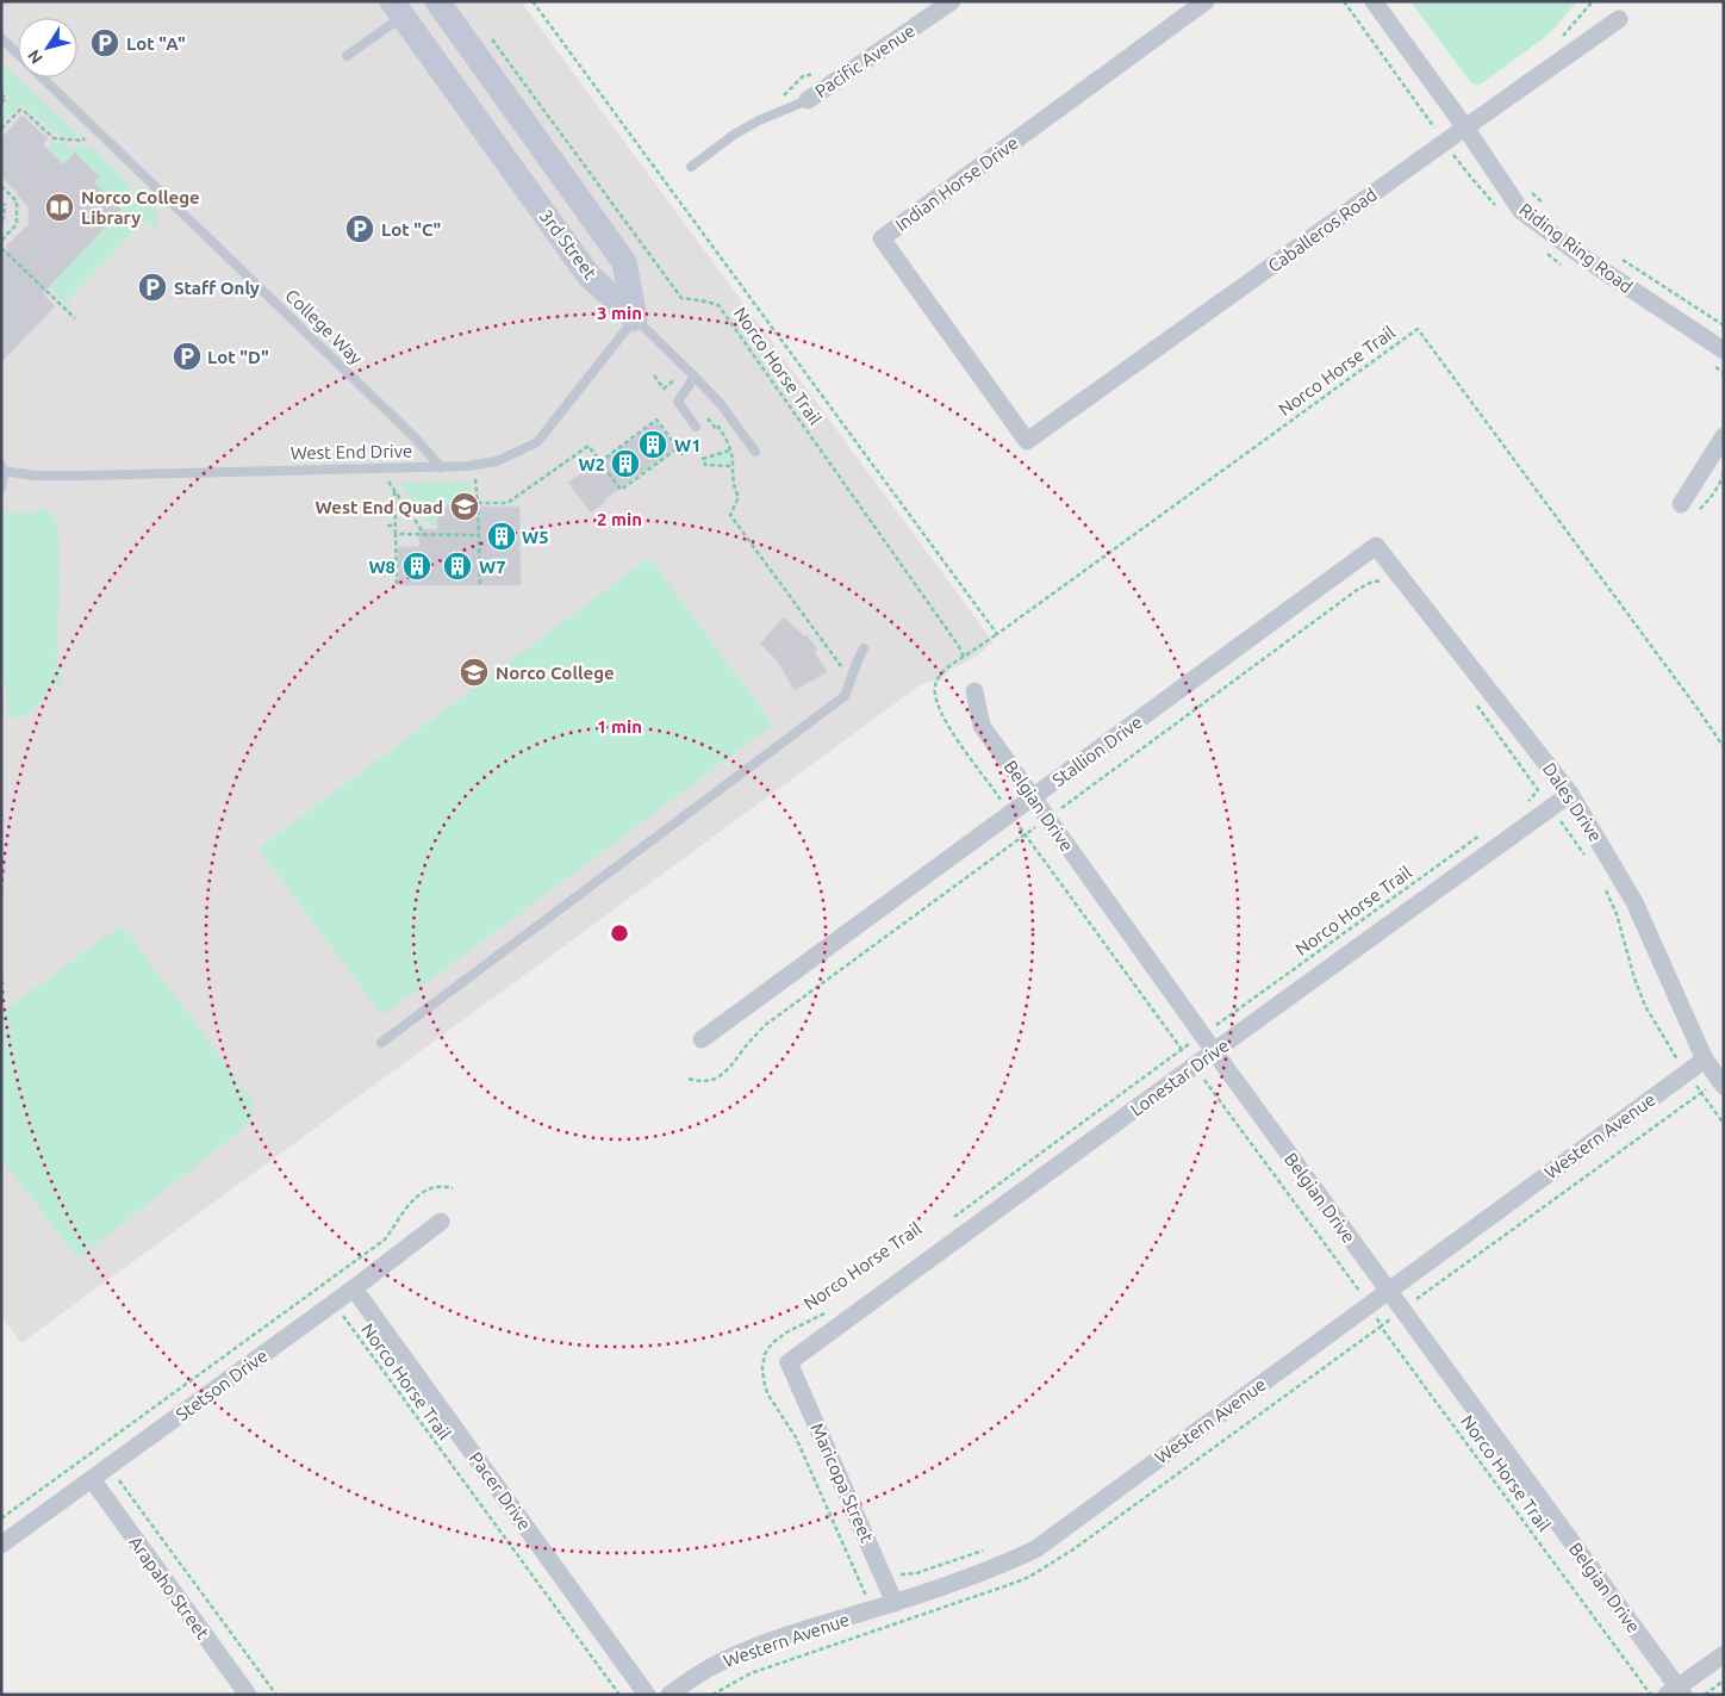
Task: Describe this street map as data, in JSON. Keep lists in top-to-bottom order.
{
  "streets": {
    "street": [
      "Pacific Avenue",
      "Indian Horse Drive",
      "Caballeros Road",
      "3rd Street",
      "Riding Ring Road",
      "Stallion Drive",
      "Dales Drive",
      "Belgian Drive",
      "Lonestar Drive",
      "Western Avenue",
      "Stetson Drive",
      "Maricopa Street",
      "Pacer Drive",
      "Arapaho Street"
    ],
    "lane": ["College Way", "West End Drive"],
    "path": ["Norco Horse Trail"]
  },
  "crossings": [
    ["Indian Horse Drive", "Caballeros Road"],
    ["Caballeros Road", "Riding Ring Road"],
    ["3rd Street", "West End Drive"],
    ["College Way", "West End Drive"],
    ["Norco Horse Trail", "Stallion Drive"],
    ["Norco Horse Trail", "Belgian Drive"],
    ["Norco Horse Trail", "Lonestar Drive"],
    ["Norco Horse Trail", "Western Avenue"],
    ["Norco Horse Trail", "Stetson Drive"],
    ["Stallion Drive", "Dales Drive"],
    ["Stallion Drive", "Belgian Drive"],
    ["Dales Drive", "Lonestar Drive"],
    ["Dales Drive", "Western Avenue"],
    ["Belgian Drive", "Lonestar Drive"],
    ["Belgian Drive", "Western Avenue"],
    ["Lonestar Drive", "Maricopa Street"],
    ["Western Avenue", "Maricopa Street"],
    ["Stetson Drive", "Pacer Drive"],
    ["Stetson Drive", "Arapaho Street"]
  ],
  "places": {
    "parking": [
      "Lot \"A\"",
      "Lot \"C\"",
      "Staff Only",
      "Lot \"D\""
    ],
    "library": ["Norco College Library"],
    "building": [
      "W1",
      "W2",
      "W5",
      "W8",
      "W7"
    ],
    "school or university": ["West End Quad", "Norco College"]
  },
  "north": "bottom left",
  "rings": ["3 min", "2 min", "1 min"]
}
